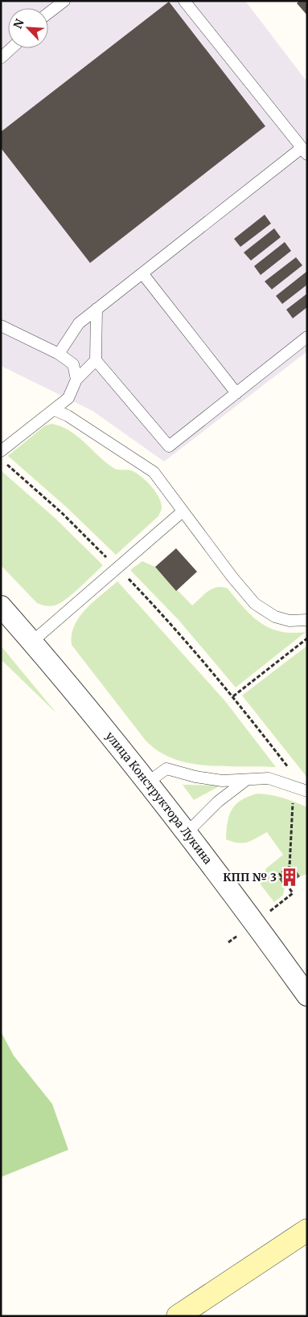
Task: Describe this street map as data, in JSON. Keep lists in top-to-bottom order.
{
  "streets": {
    "street": ["улица Конструктора Лукина"]
  },
  "places": {
    "building": ["КПП № 3"]
  },
  "north": "top left"
}
